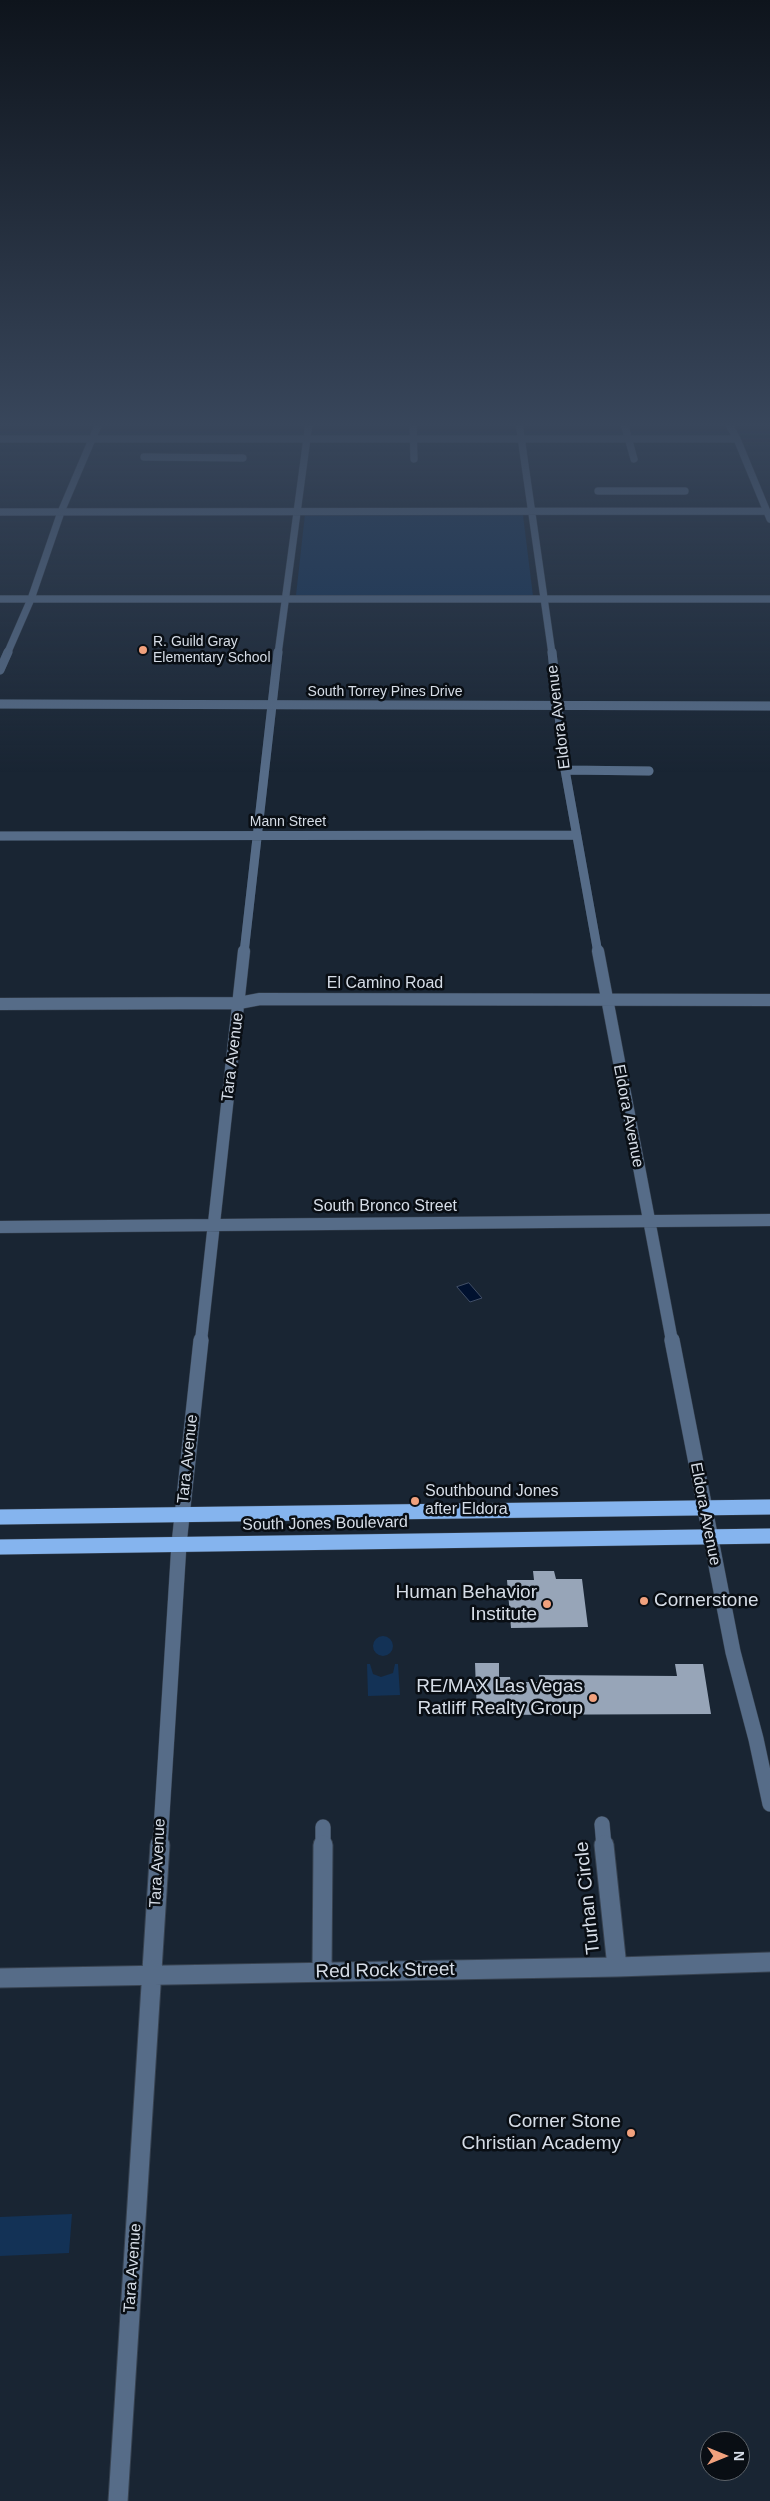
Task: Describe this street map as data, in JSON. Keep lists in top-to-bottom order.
{
  "streets": {
    "main road": ["South Jones Boulevard"],
    "street": [
      "South Torrey Pines Drive",
      "Eldora Avenue",
      "Mann Street",
      "El Camino Road",
      "Tara Avenue",
      "South Bronco Street",
      "Turhan Circle",
      "Red Rock Street"
    ]
  },
  "crossings": [
    ["South Torrey Pines Drive", "Eldora Avenue"],
    ["South Torrey Pines Drive", "Tara Avenue"],
    ["Eldora Avenue", "Mann Street"],
    ["Eldora Avenue", "El Camino Road"],
    ["Eldora Avenue", "South Bronco Street"],
    ["Eldora Avenue", "South Jones Boulevard"],
    ["Mann Street", "Tara Avenue"],
    ["El Camino Road", "Tara Avenue"],
    ["Tara Avenue", "South Bronco Street"],
    ["Tara Avenue", "South Jones Boulevard"],
    ["Tara Avenue", "Red Rock Street"],
    ["Turhan Circle", "Red Rock Street"]
  ],
  "places": [
    "R. Guild Gray Elementary School",
    "Southbound Jones after Eldora",
    "Cornerstone",
    "Human Behavior Institute",
    "RE/MAX Las Vegas Ratliff Realty Group",
    "Corner Stone Christian Academy"
  ],
  "north": "right"
}
